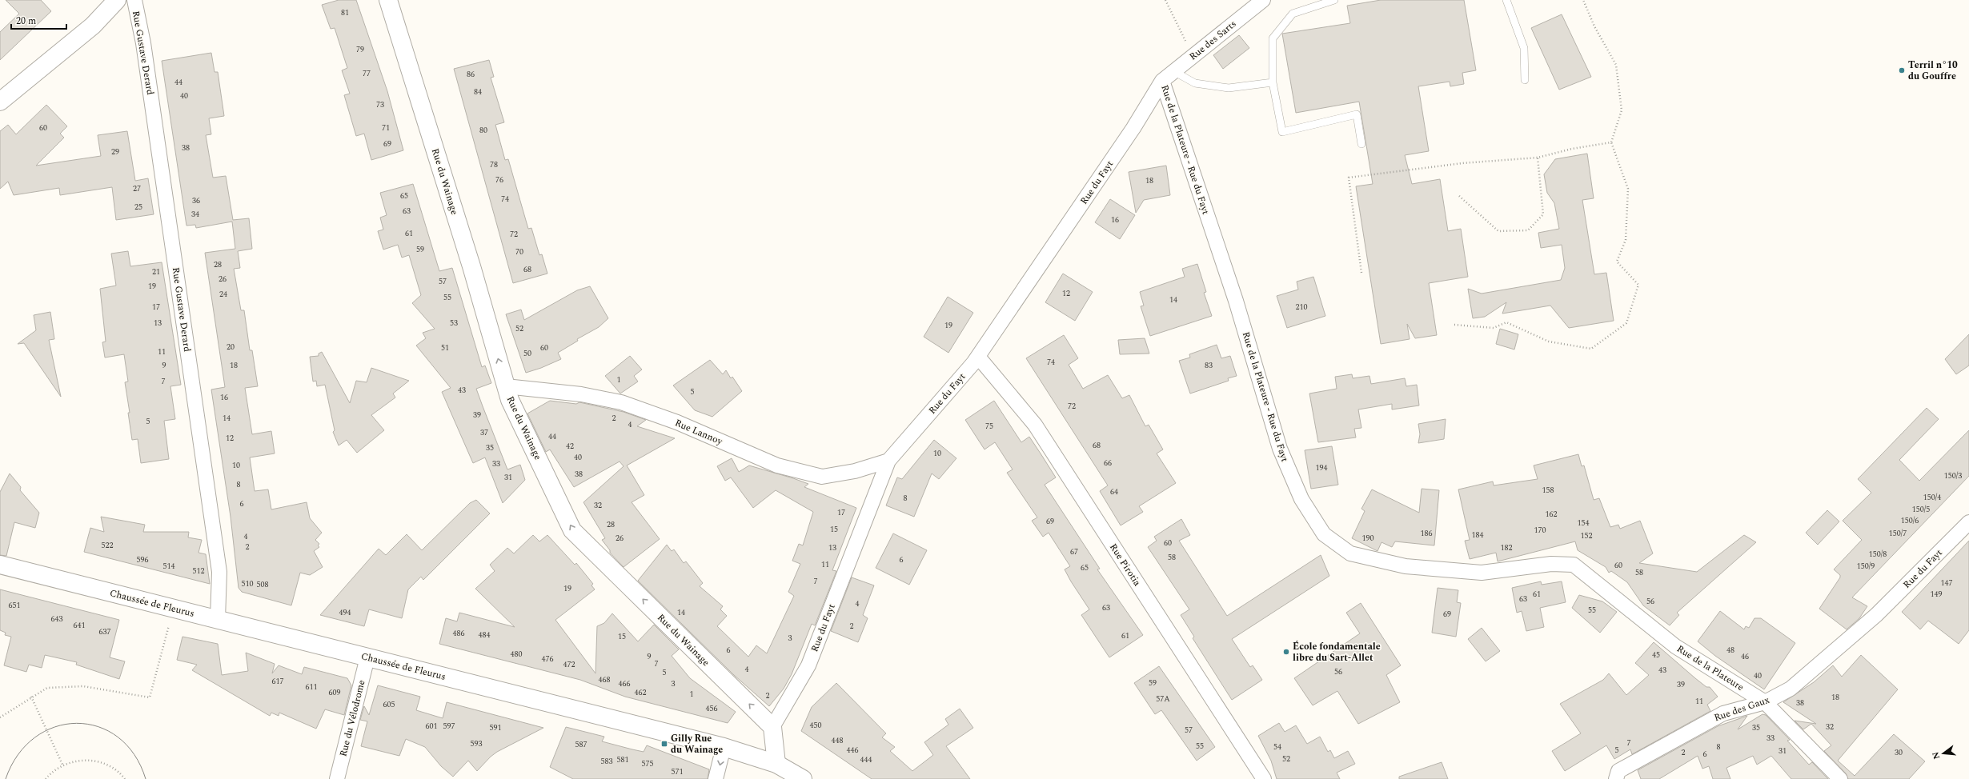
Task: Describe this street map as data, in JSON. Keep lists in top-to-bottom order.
{
  "streets": {
    "street": [
      "Rue des Sarts",
      "Rue Gustave Derard",
      "Rue de la Plateure - Rue du Fayt",
      "Rue du Wainage",
      "Rue du Fayt",
      "Rue Lannoy",
      "Rue Pirotia",
      "Chaussée de Fleurus",
      "Rue de la Plateure",
      "Rue des Gaux",
      "Rue du Vélodrome"
    ]
  },
  "crossings": [
    ["Rue des Sarts", "Rue de la Plateure - Rue du Fayt"],
    ["Rue des Sarts", "Rue du Fayt"],
    ["Rue Gustave Derard", "Chaussée de Fleurus"],
    ["Rue de la Plateure - Rue du Fayt", "Rue du Fayt"],
    ["Rue de la Plateure - Rue du Fayt", "Rue de la Plateure"],
    ["Rue du Wainage", "Rue du Fayt"],
    ["Rue du Wainage", "Rue Lannoy"],
    ["Rue du Fayt", "Rue Lannoy"],
    ["Rue du Fayt", "Rue Pirotia"],
    ["Rue du Fayt", "Rue des Gaux"],
    ["Chaussée de Fleurus", "Rue du Vélodrome"],
    ["Rue de la Plateure", "Rue des Gaux"]
  ],
  "one_way": ["Rue du Wainage"],
  "places": {
    "other": ["Terril n°10 du Gouffre", "École fondamentale libre du Sart-Allet"],
    "transit": ["Gilly Rue du Wainage"]
  },
  "house_numbers": [
    "81",
    "79",
    "77",
    "86",
    "44",
    "84",
    "40",
    "73",
    "60",
    "71",
    "80",
    "69",
    "38",
    "29",
    "78",
    "76",
    "18",
    "27",
    "65",
    "74",
    "36",
    "25",
    "63",
    "34",
    "16",
    "61",
    "72",
    "59",
    "70",
    "28",
    "68",
    "21",
    "26",
    "57",
    "19",
    "12",
    "24",
    "55",
    "14",
    "17",
    "210",
    "13",
    "53",
    "19",
    "52",
    "20",
    "51",
    "60",
    "11",
    "50",
    "74",
    "9",
    "18",
    "83",
    "1",
    "7",
    "43",
    "5",
    "16",
    "72",
    "39",
    "14",
    "2",
    "5",
    "4",
    "75",
    "37",
    "44",
    "12",
    "68",
    "42",
    "35",
    "10",
    "40",
    "66",
    "33",
    "10",
    "194",
    "38",
    "150/3",
    "31",
    "8",
    "158",
    "64",
    "150/4",
    "8",
    "6",
    "32",
    "150/5",
    "17",
    "162",
    "150/6",
    "69",
    "154",
    "28",
    "15",
    "170",
    "186",
    "150/7",
    "184",
    "152",
    "4",
    "26",
    "190",
    "60",
    "522",
    "2",
    "13",
    "182",
    "67",
    "150/8",
    "58",
    "596",
    "6",
    "11",
    "60",
    "514",
    "150/9",
    "65",
    "512",
    "58",
    "7",
    "147",
    "510",
    "508",
    "19",
    "61",
    "149",
    "63",
    "56",
    "4",
    "651",
    "63",
    "55",
    "494",
    "14",
    "69",
    "643",
    "641",
    "2",
    "637",
    "486",
    "484",
    "61",
    "15",
    "3",
    "6",
    "48",
    "480",
    "45",
    "9",
    "46",
    "476",
    "7",
    "472",
    "4",
    "43",
    "56",
    "5",
    "40",
    "468",
    "617",
    "59",
    "466",
    "3",
    "39",
    "611",
    "609",
    "462",
    "1",
    "2",
    "18",
    "57A",
    "11",
    "38",
    "605",
    "456",
    "450",
    "601",
    "597",
    "32",
    "591",
    "35",
    "57",
    "33",
    "448",
    "7",
    "593",
    "587",
    "55",
    "54",
    "8",
    "446",
    "5",
    "31",
    "2",
    "30",
    "6",
    "52",
    "581",
    "444",
    "583",
    "575",
    "571"
  ],
  "scale_bar": "20 m",
  "north": "left"
}
